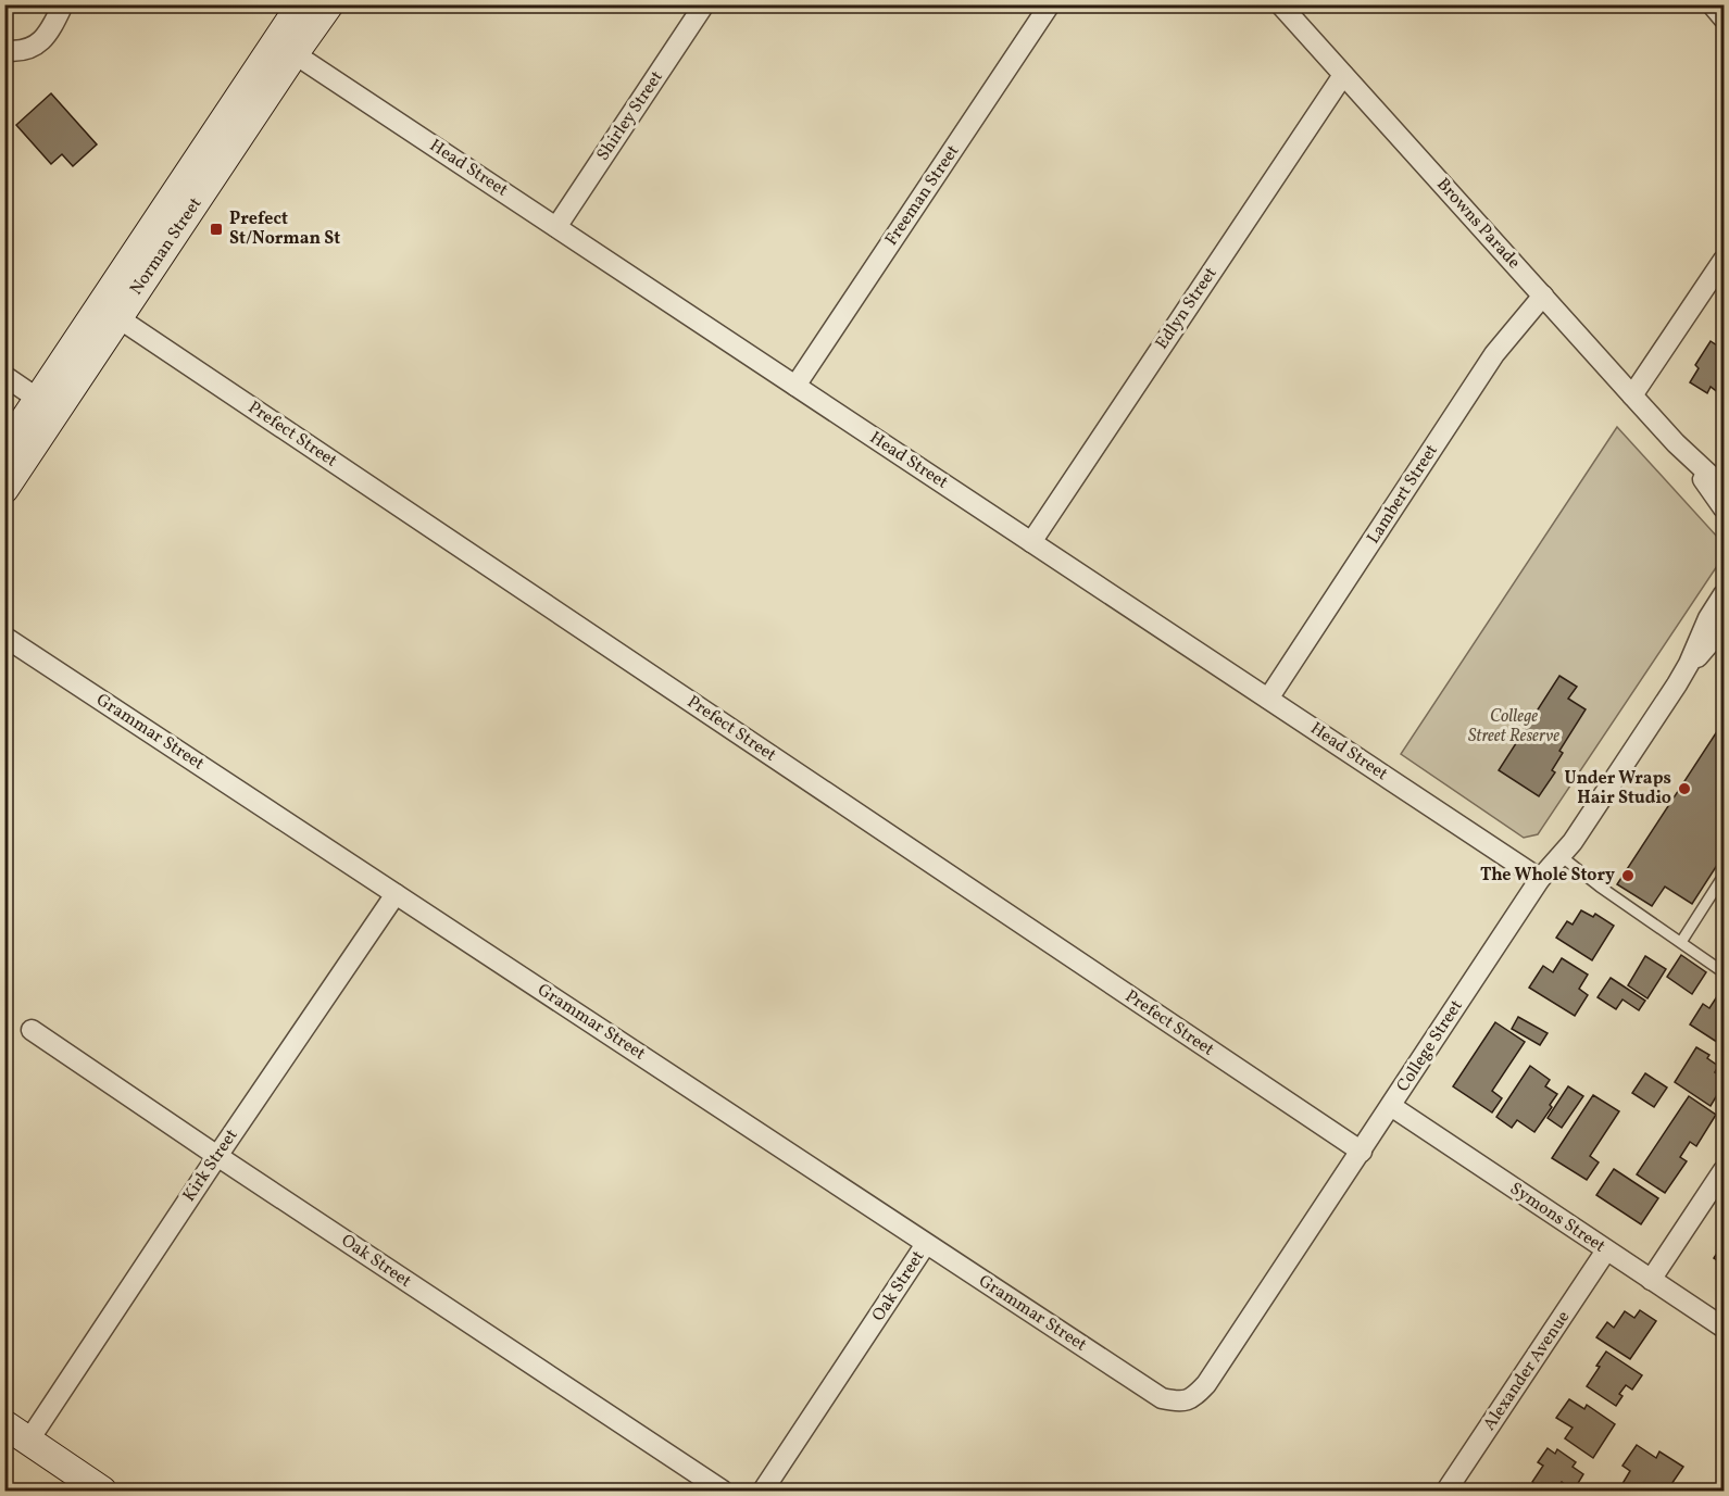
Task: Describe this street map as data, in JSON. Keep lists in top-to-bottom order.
{
  "streets": {
    "main road": ["Norman Street"],
    "street": [
      "Shirley Street",
      "Head Street",
      "Freeman Street",
      "Browns Parade",
      "Edlyn Street",
      "Prefect Street",
      "Lambert Street",
      "Grammar Street",
      "College Street",
      "Kirk Street",
      "Symons Street",
      "Oak Street",
      "Alexander Avenue"
    ]
  },
  "crossings": [
    ["Shirley Street", "Head Street"],
    ["Head Street", "Freeman Street"],
    ["Head Street", "Norman Street"],
    ["Head Street", "Edlyn Street"],
    ["Head Street", "Lambert Street"],
    ["Head Street", "College Street"],
    ["Browns Parade", "Edlyn Street"],
    ["Browns Parade", "Lambert Street"],
    ["Norman Street", "Prefect Street"],
    ["Prefect Street", "College Street"],
    ["Grammar Street", "College Street"],
    ["Grammar Street", "Kirk Street"],
    ["Grammar Street", "Oak Street"],
    ["College Street", "Symons Street"],
    ["Kirk Street", "Oak Street"],
    ["Symons Street", "Alexander Avenue"]
  ],
  "parks": ["College Street Reserve"],
  "places": {
    "transit": ["Prefect St/Norman St"],
    "other": ["Under Wraps Hair Studio", "The Whole Story"]
  }
}
